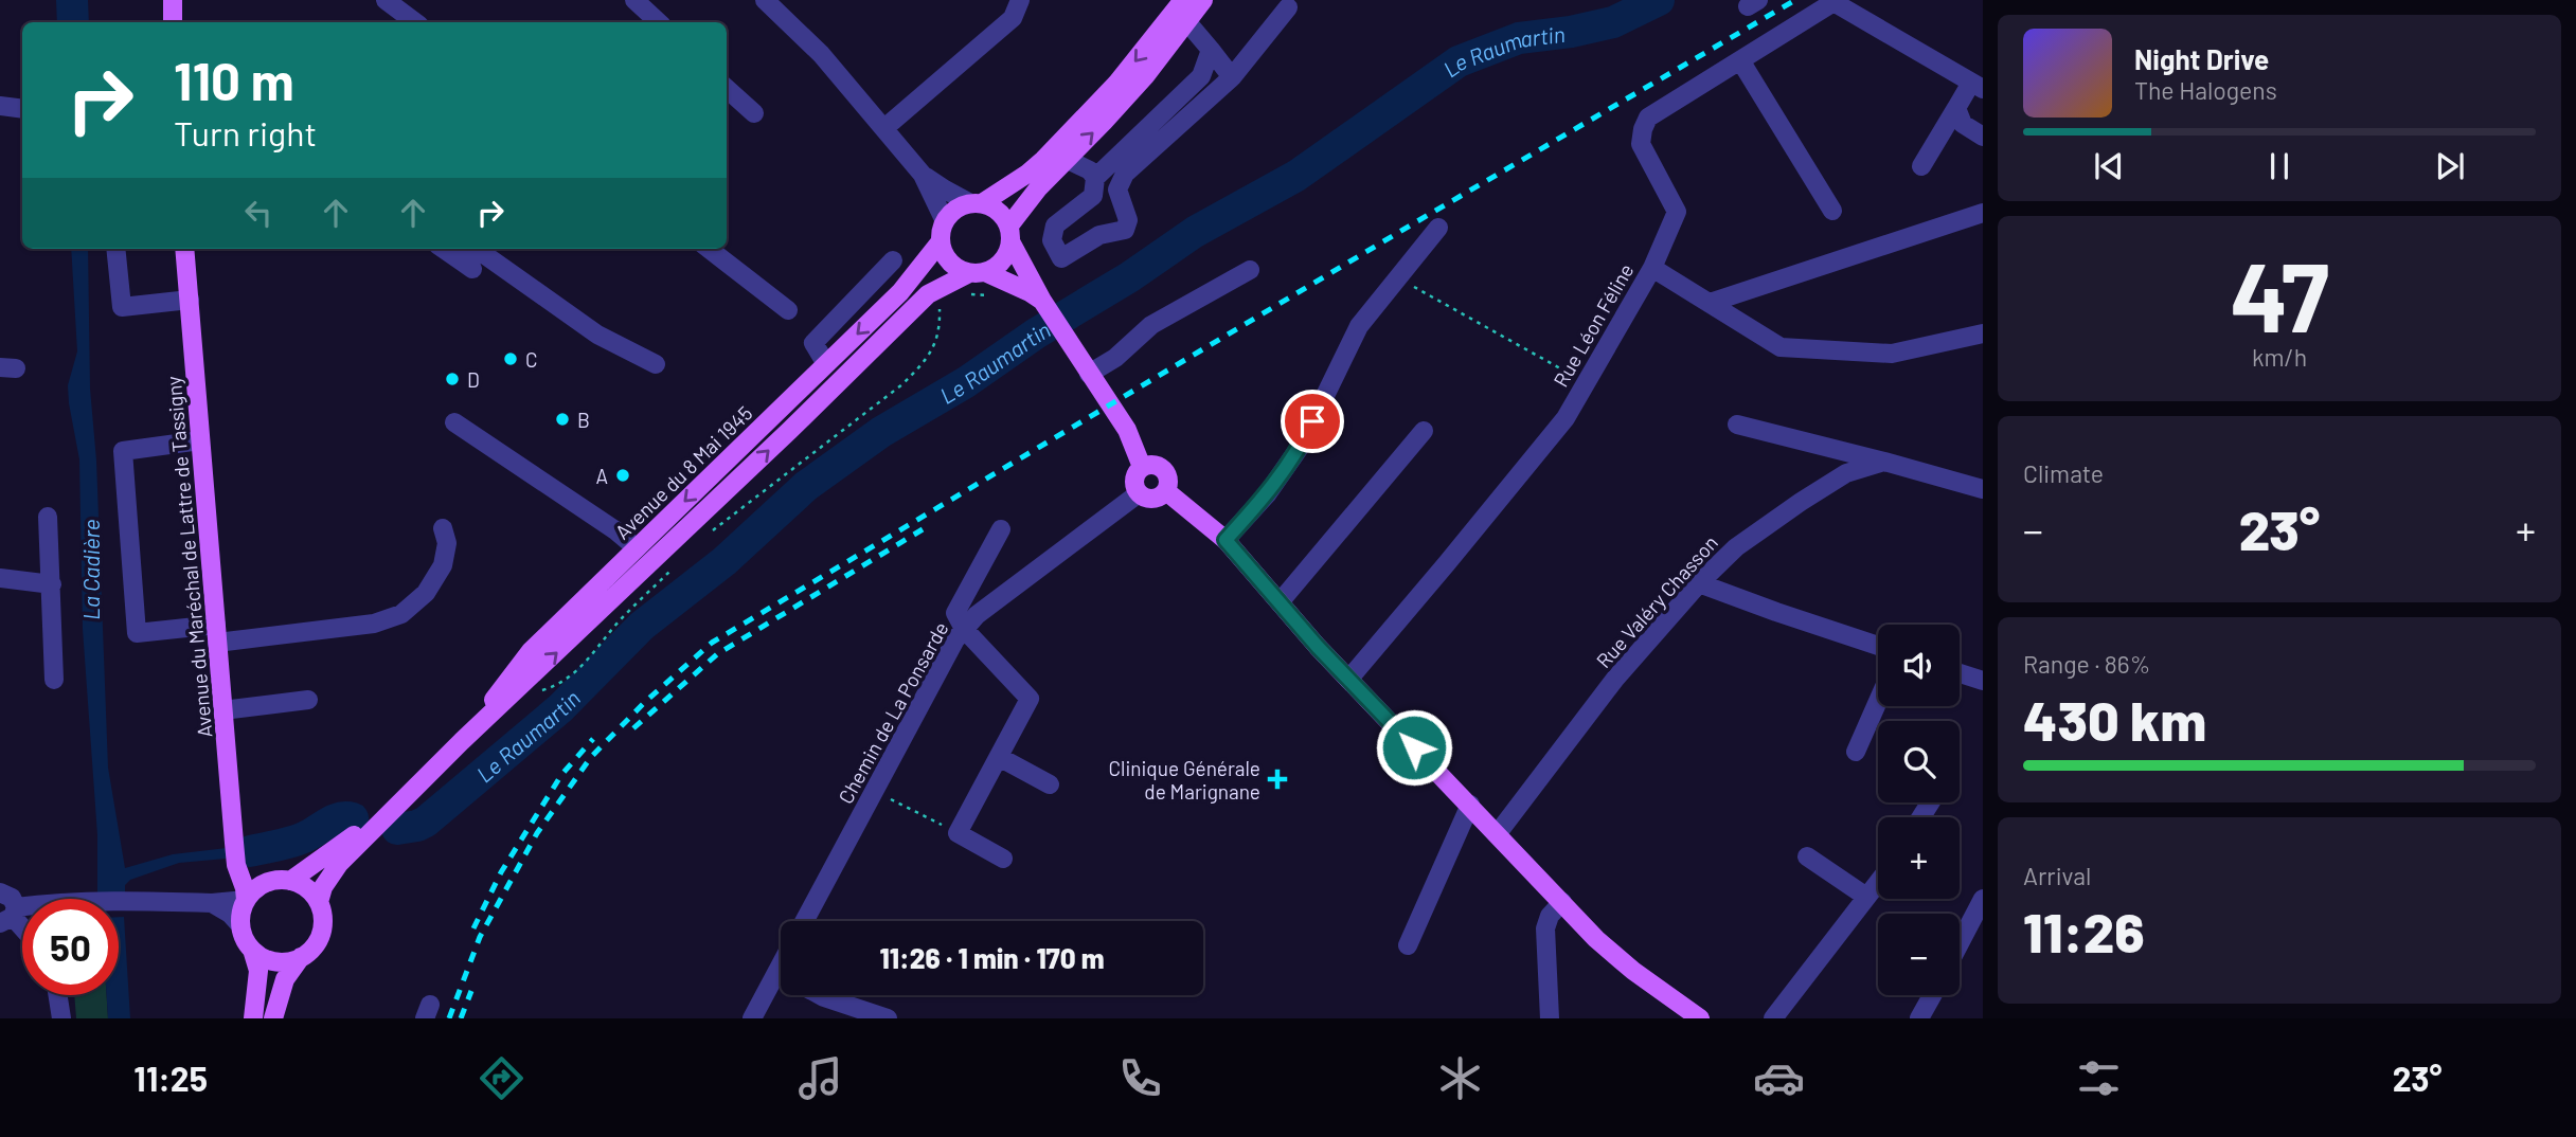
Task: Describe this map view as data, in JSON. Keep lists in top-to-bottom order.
{
  "streets": {
    "main road": ["Avenue du 8 Mai 1945", "Avenue du Maréchal de Lattre de Tassigny"],
    "street": ["Rue Léon Féline", "Rue Valéry Chasson", "Chemin de La Ponsarde"]
  },
  "crossings": [
    ["Avenue du 8 Mai 1945", "Avenue du Maréchal de Lattre de Tassigny"]
  ],
  "water": ["Le Raumartin", "La Cadière"],
  "places": {
    "other": [
      "C",
      "D",
      "B",
      "A"
    ],
    "health": ["Clinique Générale de Marignane"]
  },
  "page": {
    "turn": ["110 m", "Turn right"],
    "song": ["Night Drive", "The Halogens"],
    "tile": [
      ["47", "km/h"],
      "Climate",
      ["Range · 86%", "430 km"],
      ["Arrival", "11:26"]
    ],
    "heat": ["−", "23°", "+"],
    "map_buttons": ["+", "−"],
    "limit": "50",
    "trip": "11:26 · 1 min · 170 m",
    "tabs": ["11:25", "23°"]
  }
}
